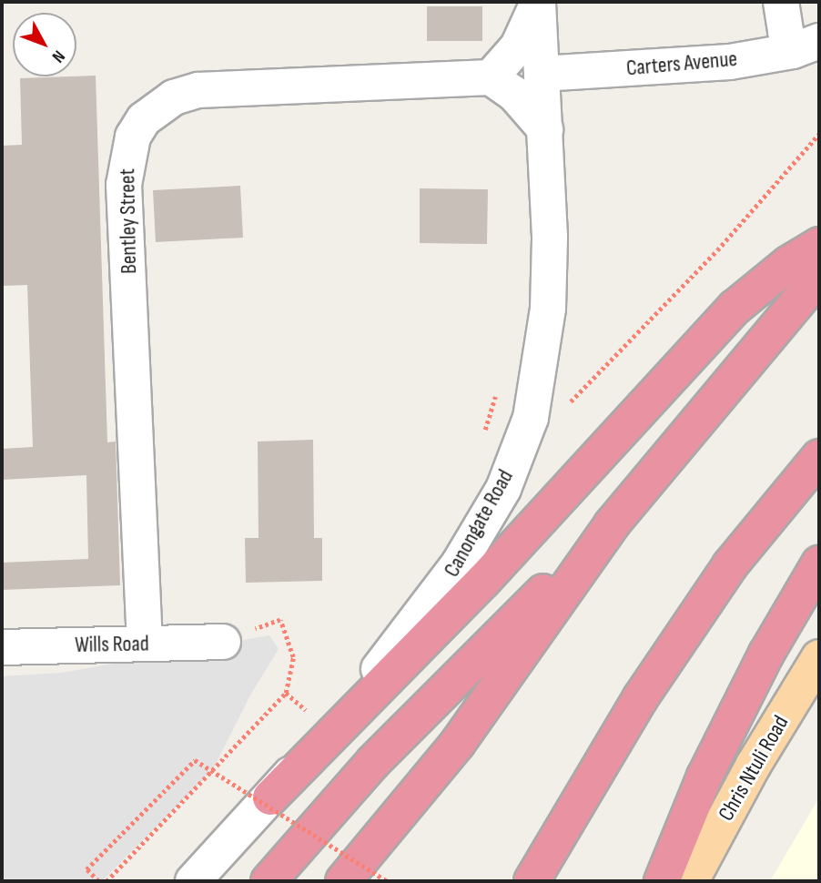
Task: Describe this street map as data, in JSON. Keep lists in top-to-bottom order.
{
  "streets": {
    "main road": ["Chris Ntuli Road"],
    "street": [
      "Carters Avenue",
      "Bentley Street",
      "Canongate Road",
      "Wills Road"
    ]
  },
  "crossings": [
    ["Carters Avenue", "Canongate Road"],
    ["Bentley Street", "Wills Road"]
  ],
  "north": "bottom right"
}
